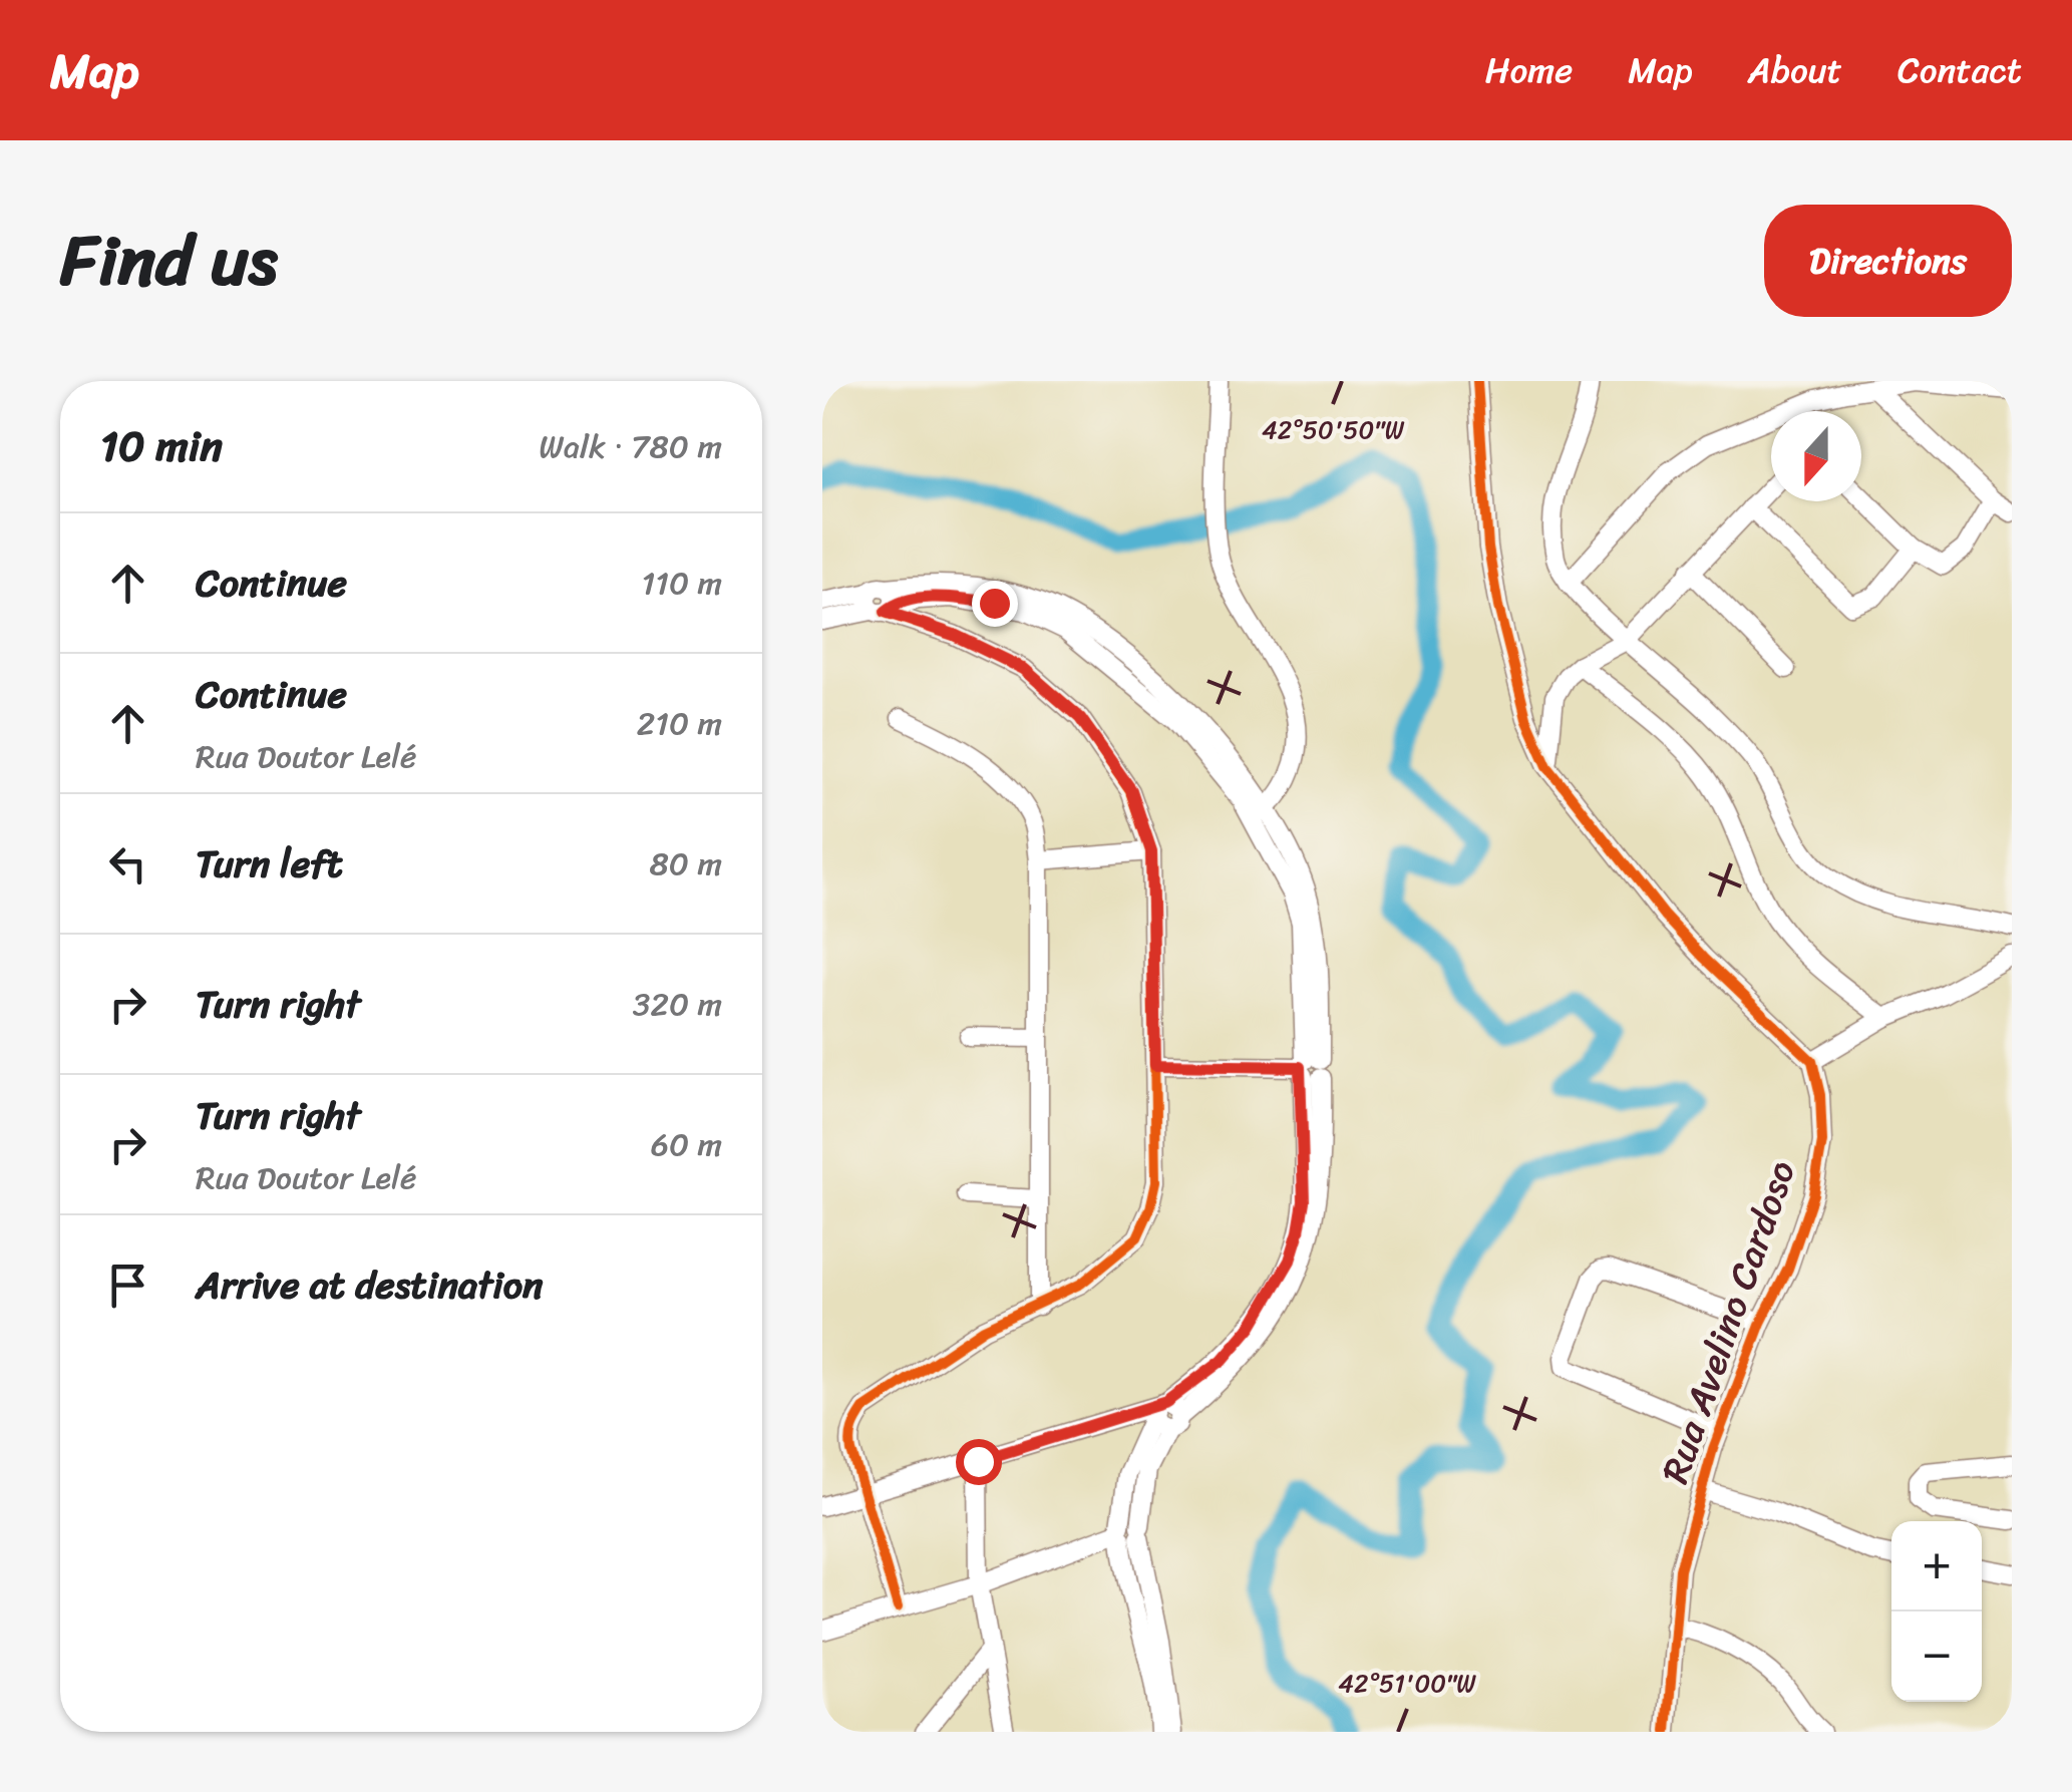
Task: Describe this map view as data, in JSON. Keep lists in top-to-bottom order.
{
  "streets": {
    "street": ["Rua Avelino Cardoso"]
  },
  "north": "bottom",
  "page": {
    "header": "Map",
    "nav": [
      "Home",
      "Map",
      "About",
      "Contact"
    ],
    "title": "Find us",
    "buttons": "Directions",
    "heading": ["10 min", "Walk · 780 m"],
    "list": [
      ["Continue", "110 m"],
      ["Continue", "Rua Doutor Lelé", "210 m"],
      ["Turn left", "80 m"],
      ["Turn right", "320 m"],
      ["Turn right", "Rua Doutor Lelé", "60 m"],
      "Arrive at destination"
    ],
    "map_buttons": ["+", "−"]
  },
  "coordinates": ["42°50'50\"W", "42°51'00\"W"]
}
